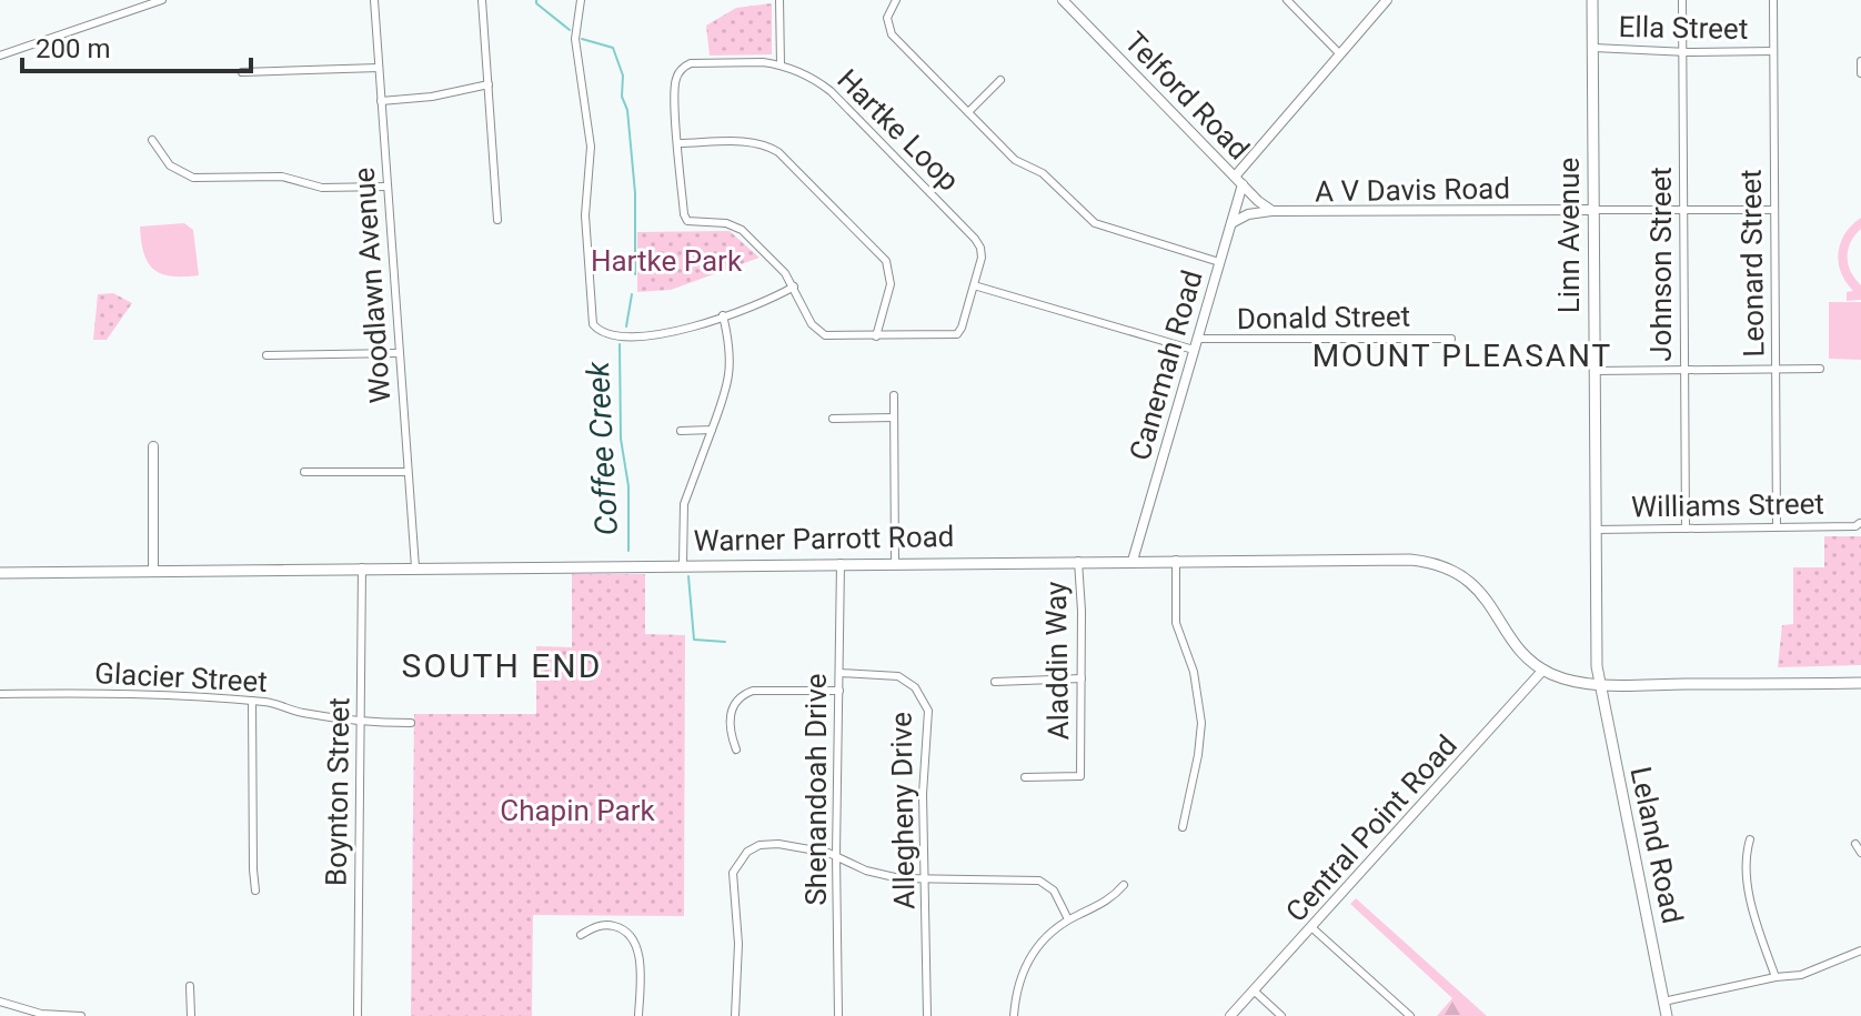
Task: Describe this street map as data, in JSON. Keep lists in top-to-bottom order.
{
  "streets": {
    "main road": ["Linn Avenue", "Warner Parrott Road", "Leland Road"],
    "street": [
      "Ella Street",
      "Telford Road",
      "Hartke Loop",
      "A V Davis Road",
      "Leonard Street",
      "Johnson Street",
      "Woodlawn Avenue",
      "Donald Street",
      "Canemah Road",
      "Williams Street",
      "Aladdin Way",
      "Glacier Street",
      "Shenandoah Drive",
      "Boynton Street",
      "Allegheny Drive",
      "Central Point Road"
    ]
  },
  "crossings": [
    ["Ella Street", "Linn Avenue"],
    ["Ella Street", "Leonard Street"],
    ["Ella Street", "Johnson Street"],
    ["Telford Road", "A V Davis Road"],
    ["Telford Road", "Canemah Road"],
    ["Hartke Loop", "Donald Street"],
    ["A V Davis Road", "Linn Avenue"],
    ["A V Davis Road", "Canemah Road"],
    ["Linn Avenue", "Williams Street"],
    ["Linn Avenue", "Warner Parrott Road"],
    ["Linn Avenue", "Leland Road"],
    ["Leonard Street", "Williams Street"],
    ["Johnson Street", "Williams Street"],
    ["Woodlawn Avenue", "Warner Parrott Road"],
    ["Donald Street", "Canemah Road"],
    ["Canemah Road", "Warner Parrott Road"],
    ["Warner Parrott Road", "Aladdin Way"],
    ["Warner Parrott Road", "Shenandoah Drive"],
    ["Warner Parrott Road", "Boynton Street"],
    ["Warner Parrott Road", "Central Point Road"],
    ["Warner Parrott Road", "Leland Road"],
    ["Glacier Street", "Boynton Street"],
    ["Shenandoah Drive", "Allegheny Drive"]
  ],
  "districts": ["MOUNT PLEASANT", "SOUTH END"],
  "water": ["Coffee Creek"],
  "parks": ["Hartke Park", "Chapin Park"],
  "scale_bar": "200 m"
}
